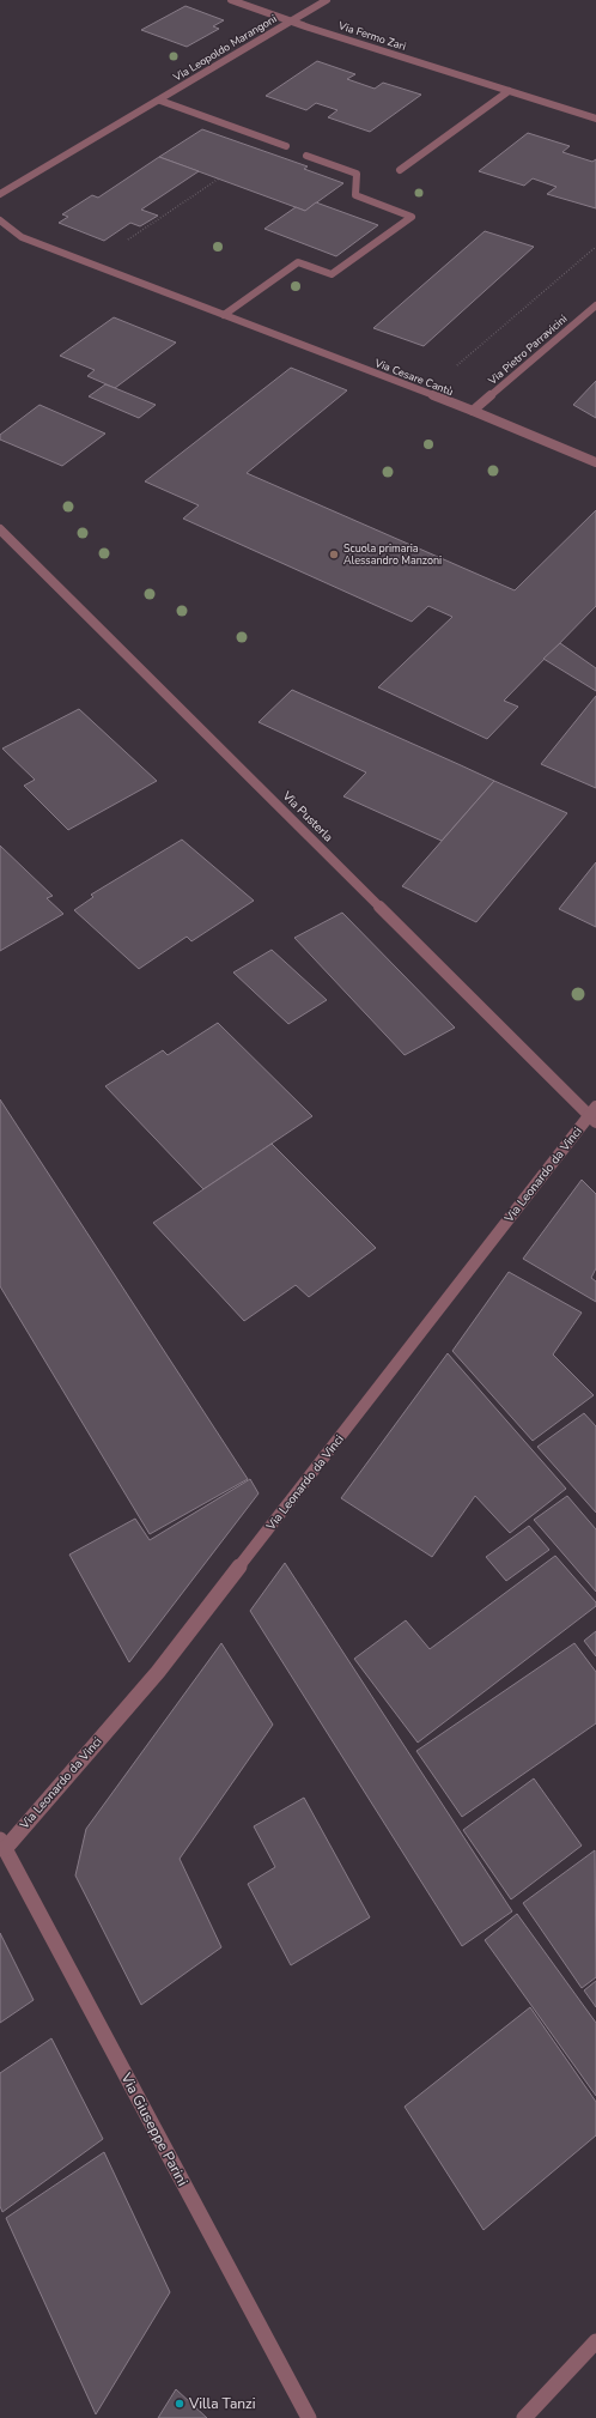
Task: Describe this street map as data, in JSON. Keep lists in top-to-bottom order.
{
  "streets": {
    "street": [
      "Via Fermo Zari",
      "Via Leopoldo Marangoni",
      "Via Pietro Parravicini",
      "Via Cesare Cantù",
      "Via Pusterla",
      "Via Leonardo da Vinci",
      "Via Giuseppe Parini"
    ]
  },
  "crossings": [
    ["Via Fermo Zari", "Via Leopoldo Marangoni"],
    ["Via Pietro Parravicini", "Via Cesare Cantù"],
    ["Via Pusterla", "Via Leonardo da Vinci"],
    ["Via Leonardo da Vinci", "Via Giuseppe Parini"]
  ],
  "places": ["Scuola primaria Alessandro Manzoni", "Villa Tanzi"]
}
